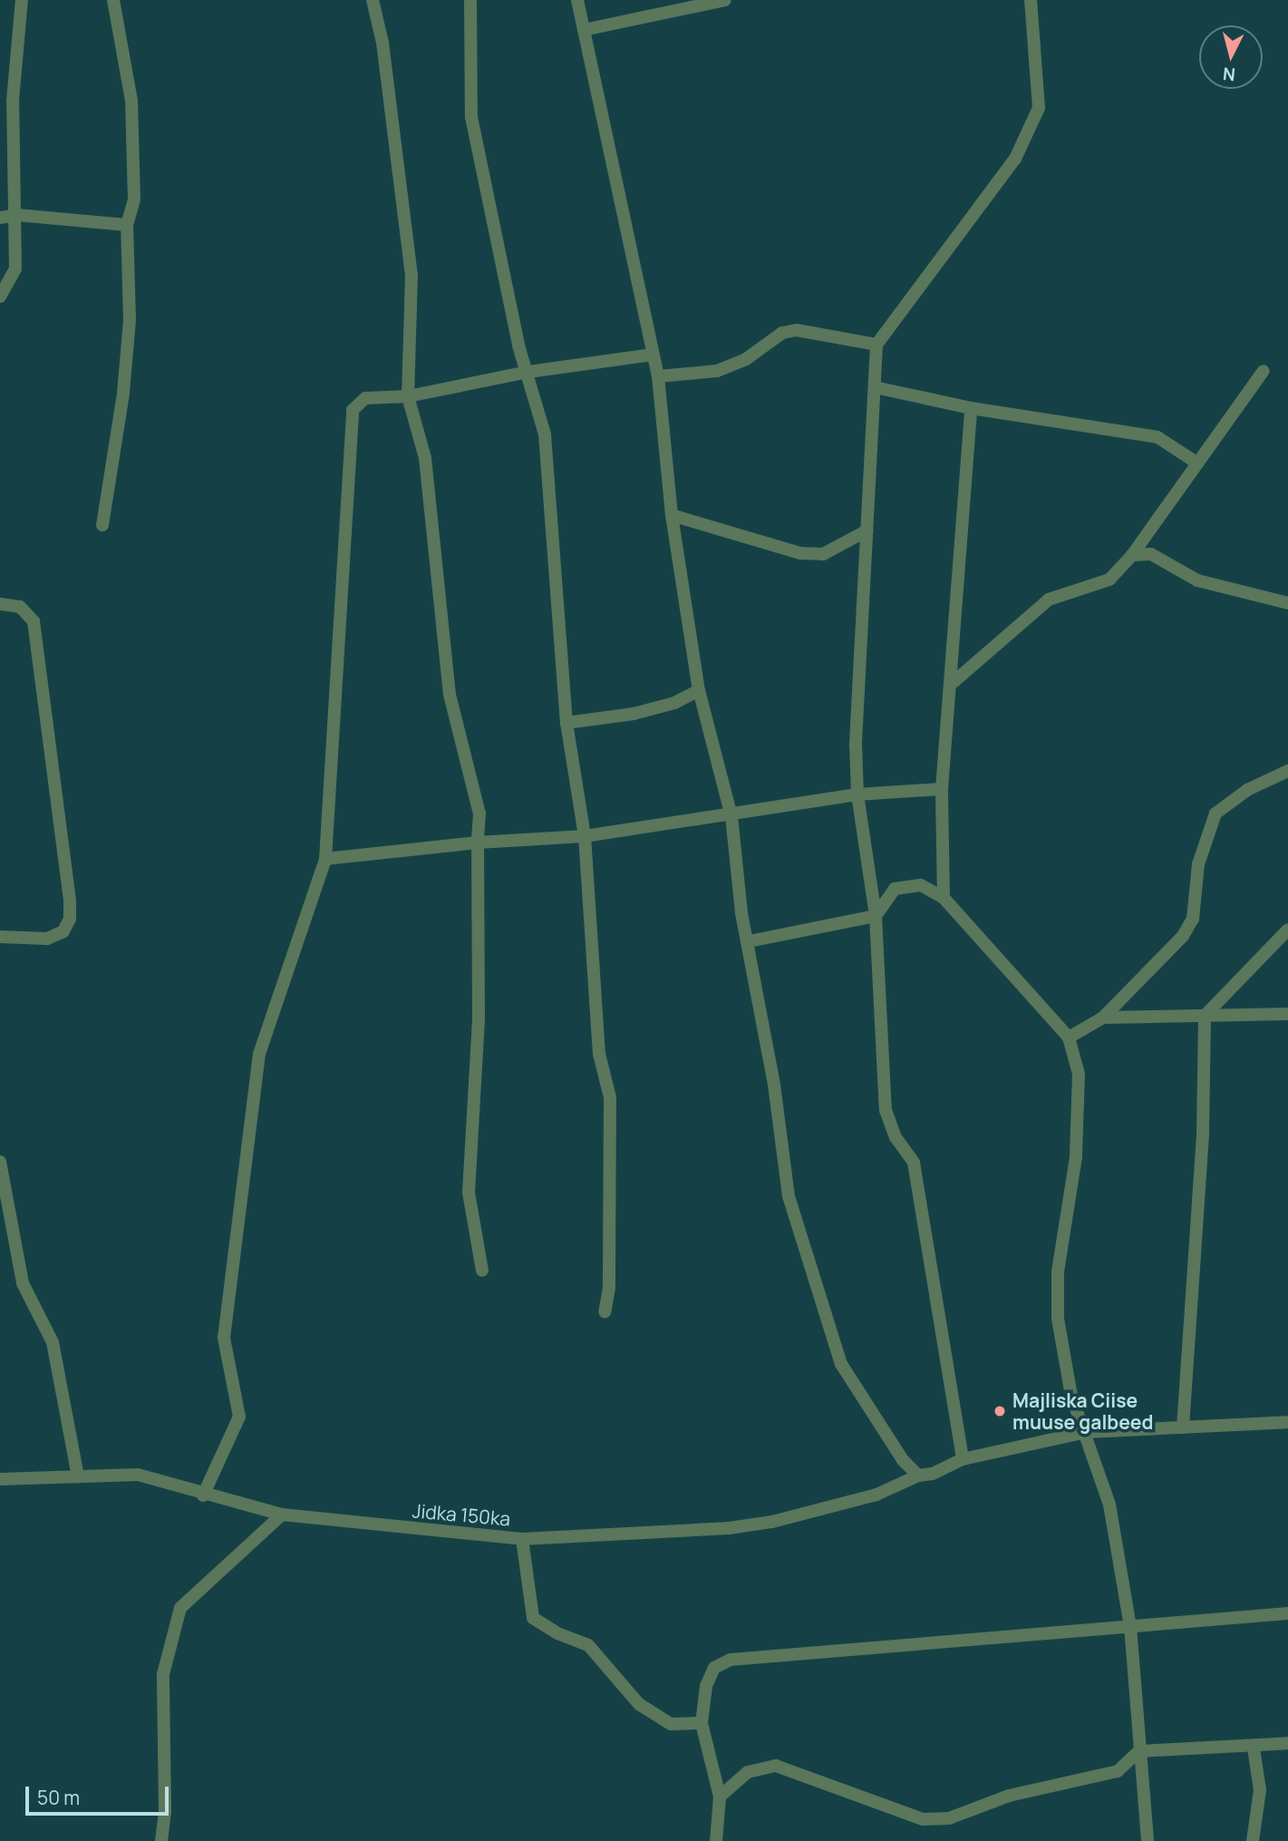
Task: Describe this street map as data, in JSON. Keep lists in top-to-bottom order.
{
  "streets": {
    "street": ["Jidka 150ka"]
  },
  "places": ["Majliska Ciise muuse galbeed"],
  "scale_bar": "50 m",
  "north": "bottom"
}
